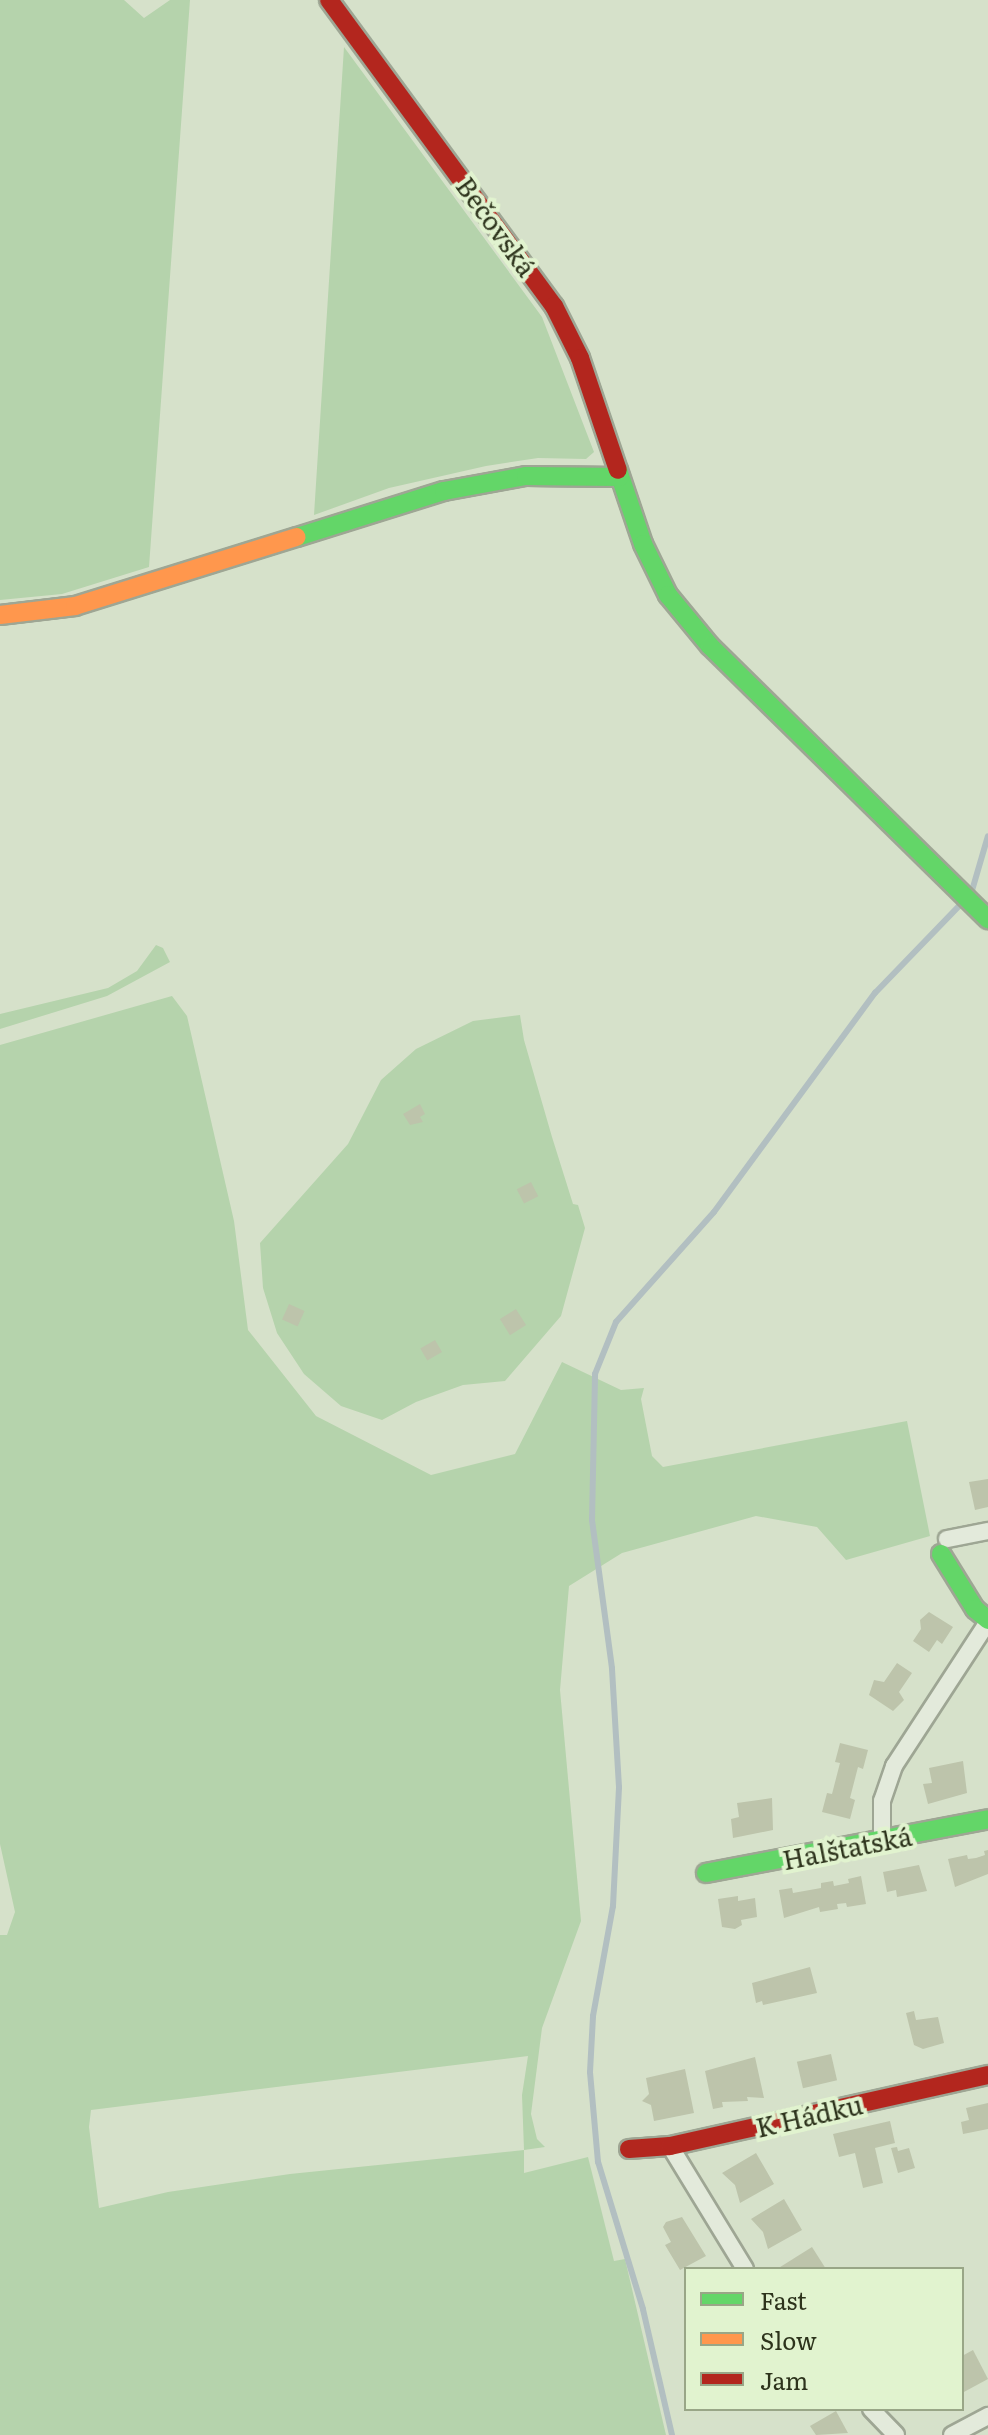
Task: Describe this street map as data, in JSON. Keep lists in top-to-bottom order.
{
  "streets": {
    "street": ["Bečovská", "Halštatská", "K Hádku"]
  },
  "legend": ["Fast", "Slow", "Jam"]
}
